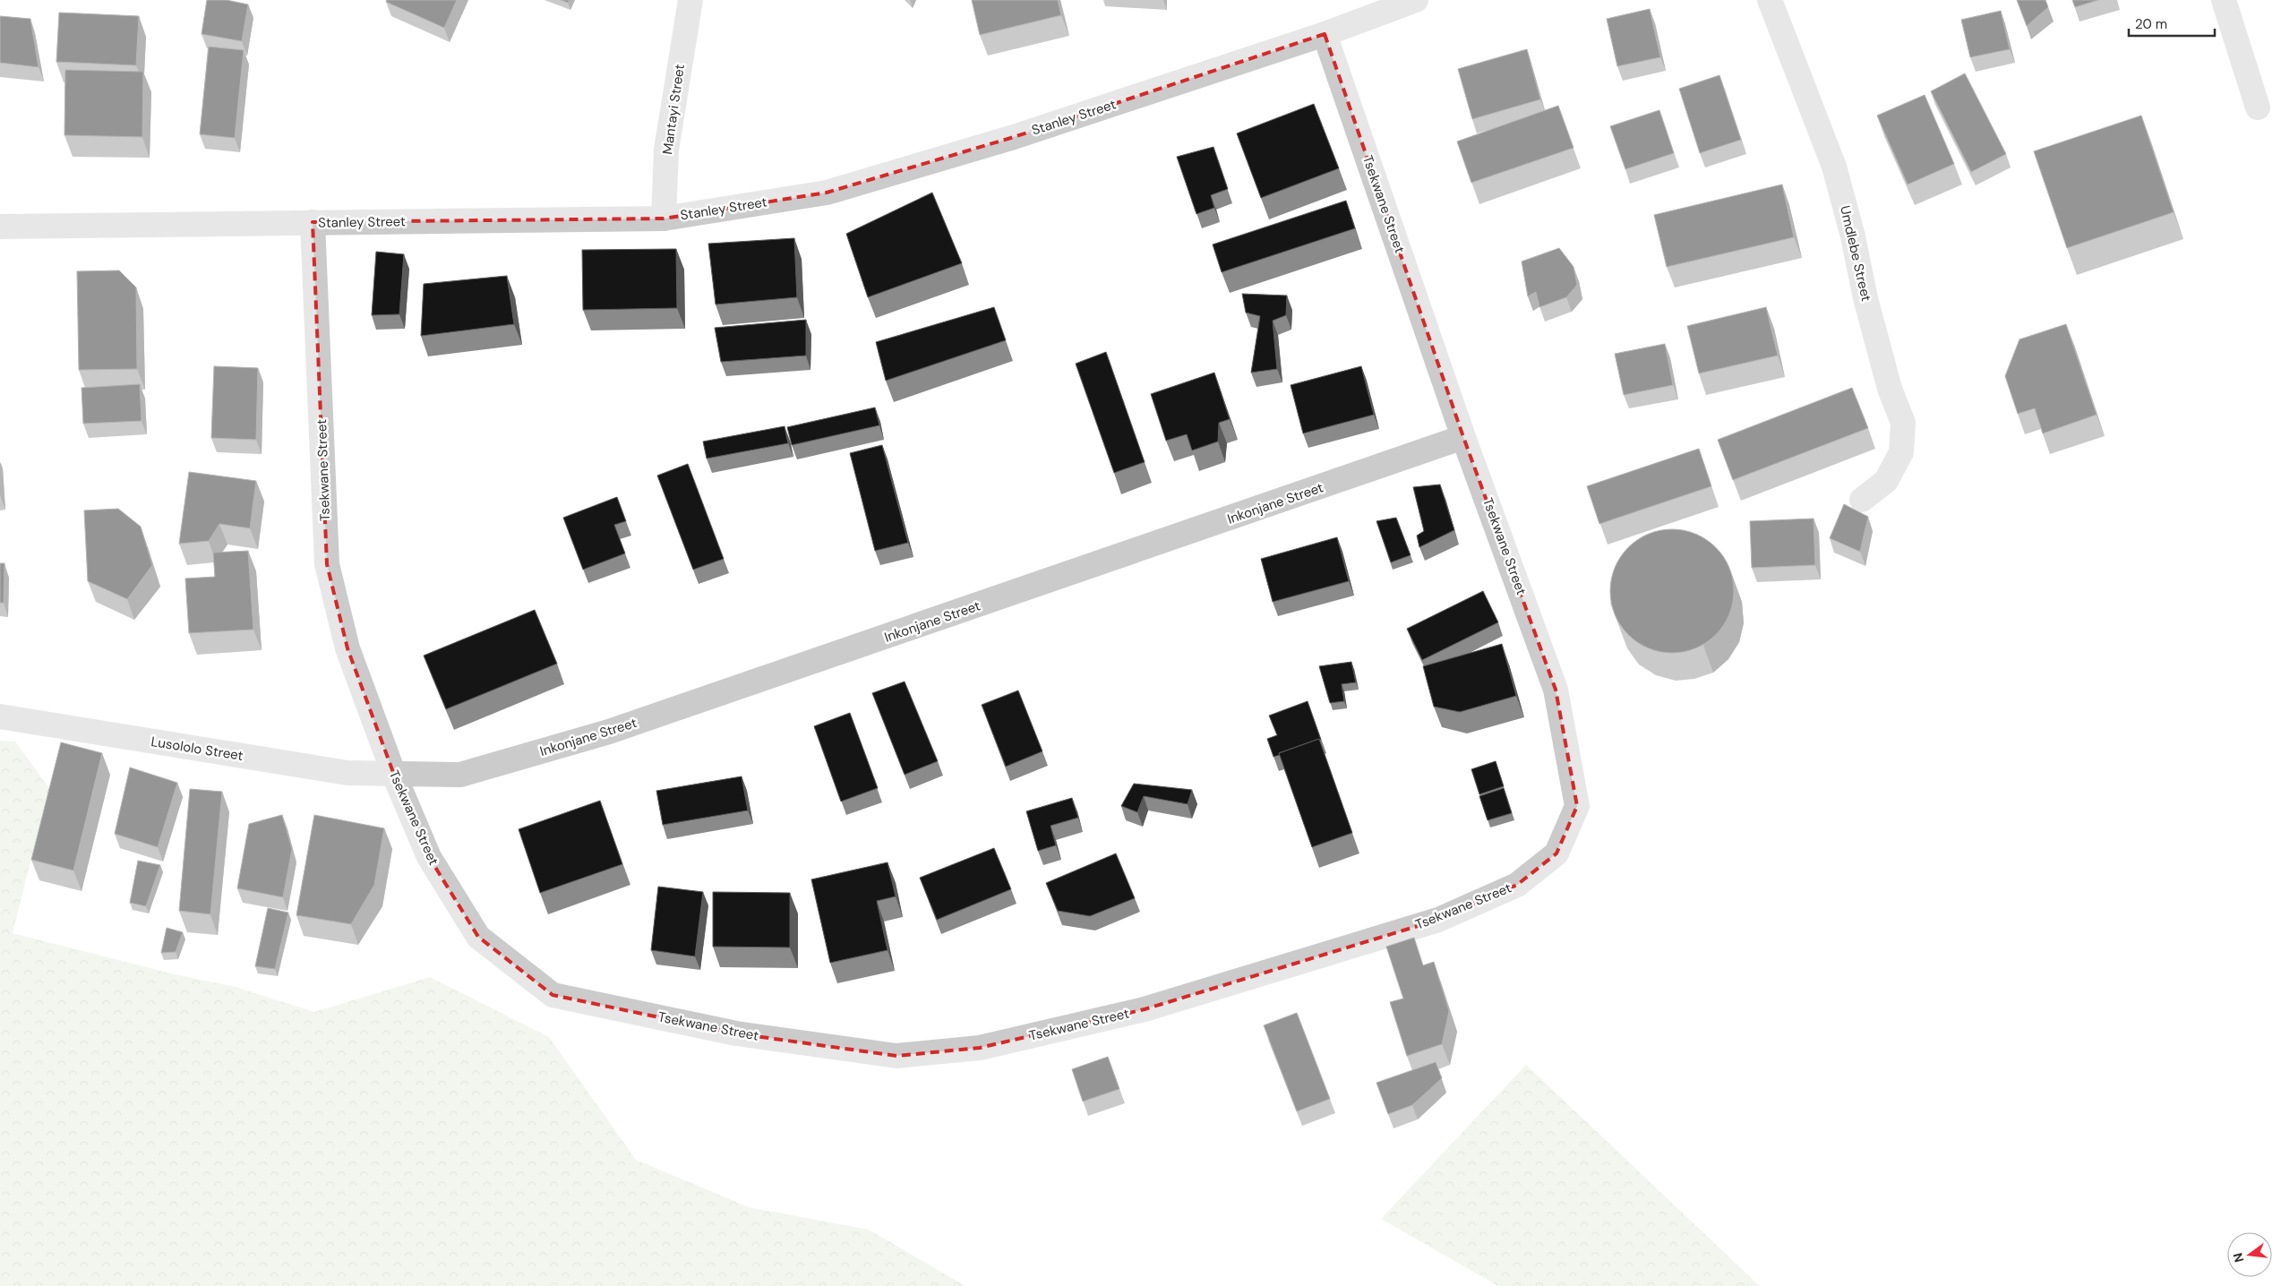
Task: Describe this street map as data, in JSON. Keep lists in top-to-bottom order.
{
  "streets": {
    "street": [
      "Mantayi Street",
      "Stanley Street",
      "Tsekwane Street",
      "Umdlebe Street",
      "Inkonjane Street",
      "Lusololo Street"
    ]
  },
  "crossings": [
    ["Mantayi Street", "Stanley Street"],
    ["Stanley Street", "Tsekwane Street"],
    ["Tsekwane Street", "Inkonjane Street"],
    ["Tsekwane Street", "Lusololo Street"],
    ["Inkonjane Street", "Lusololo Street"]
  ],
  "scale_bar": "20 m",
  "north": "left"
}
